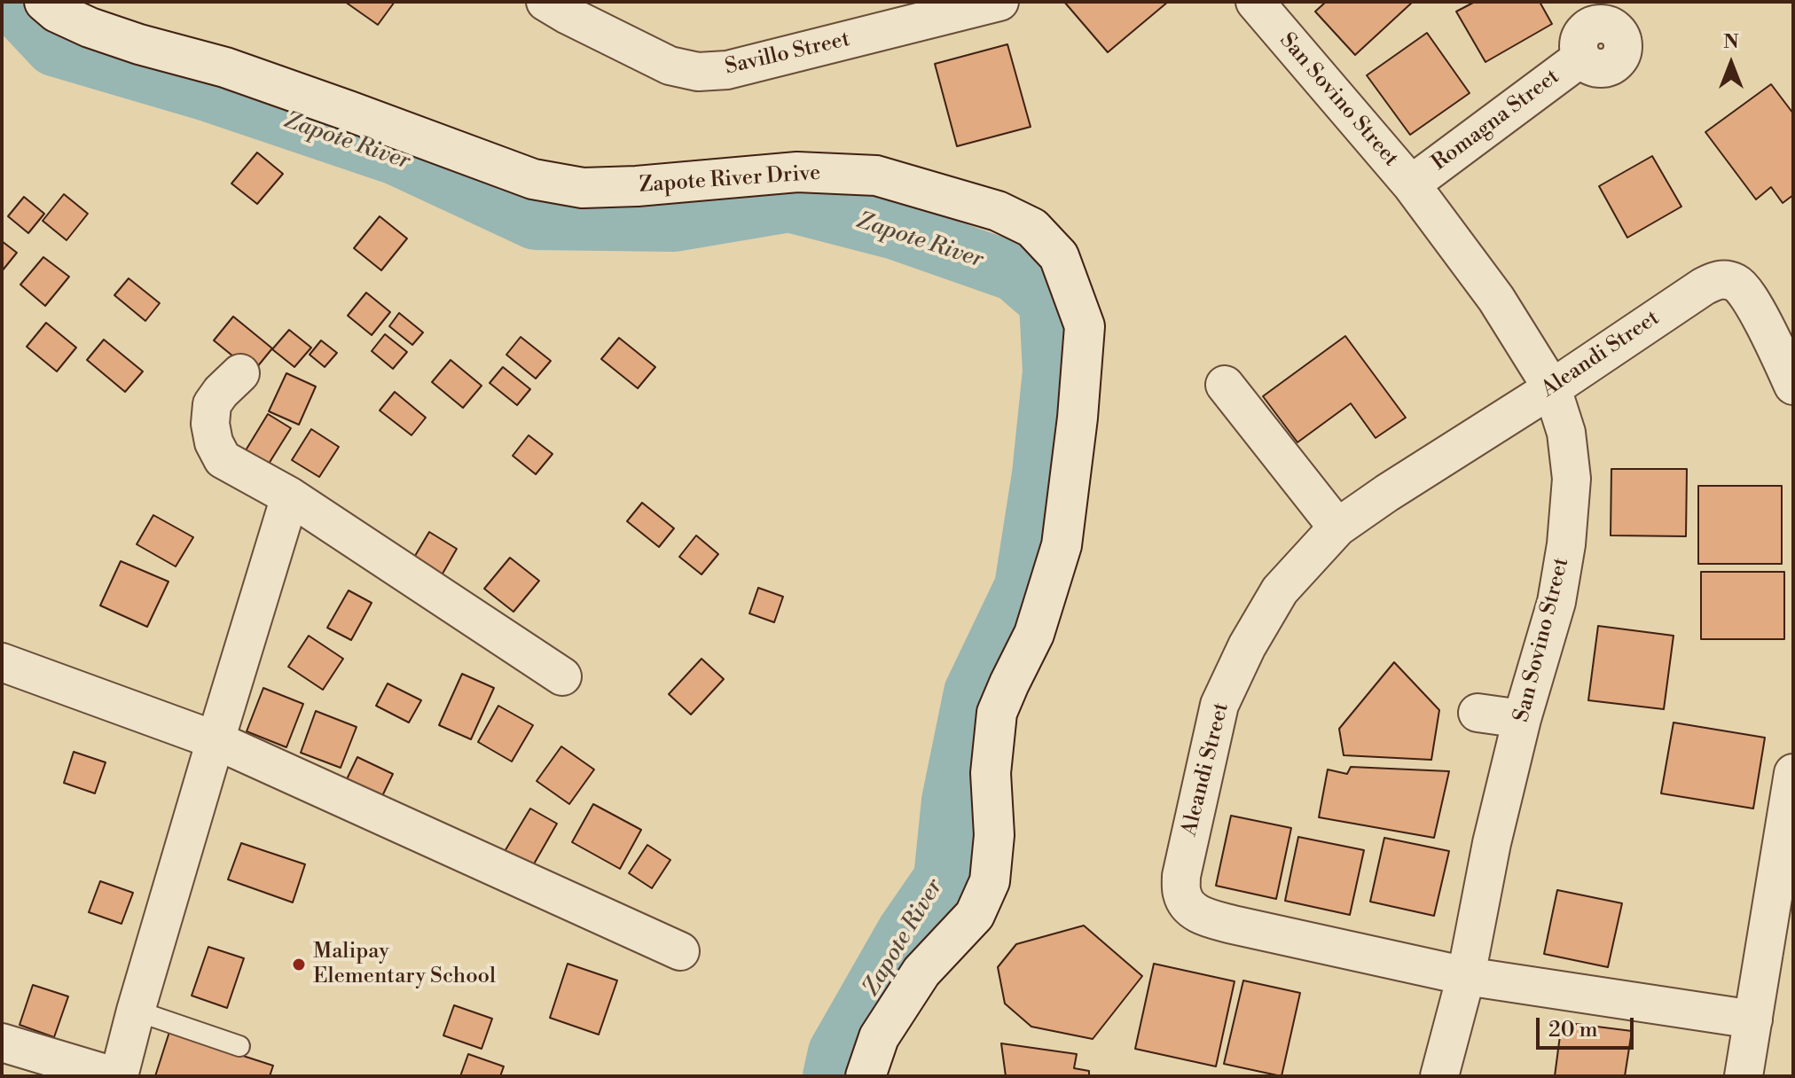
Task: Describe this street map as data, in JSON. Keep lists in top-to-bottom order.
{
  "streets": {
    "street": [
      "Savillo Street",
      "San Sovino Street",
      "Romagna Street",
      "Zapote River Drive",
      "Aleandi Street"
    ]
  },
  "crossings": [
    ["San Sovino Street", "Romagna Street"],
    ["San Sovino Street", "Aleandi Street"]
  ],
  "water": ["Zapote River"],
  "places": ["Malipay Elementary School"],
  "scale_bar": "20 m",
  "north": "top"
}
